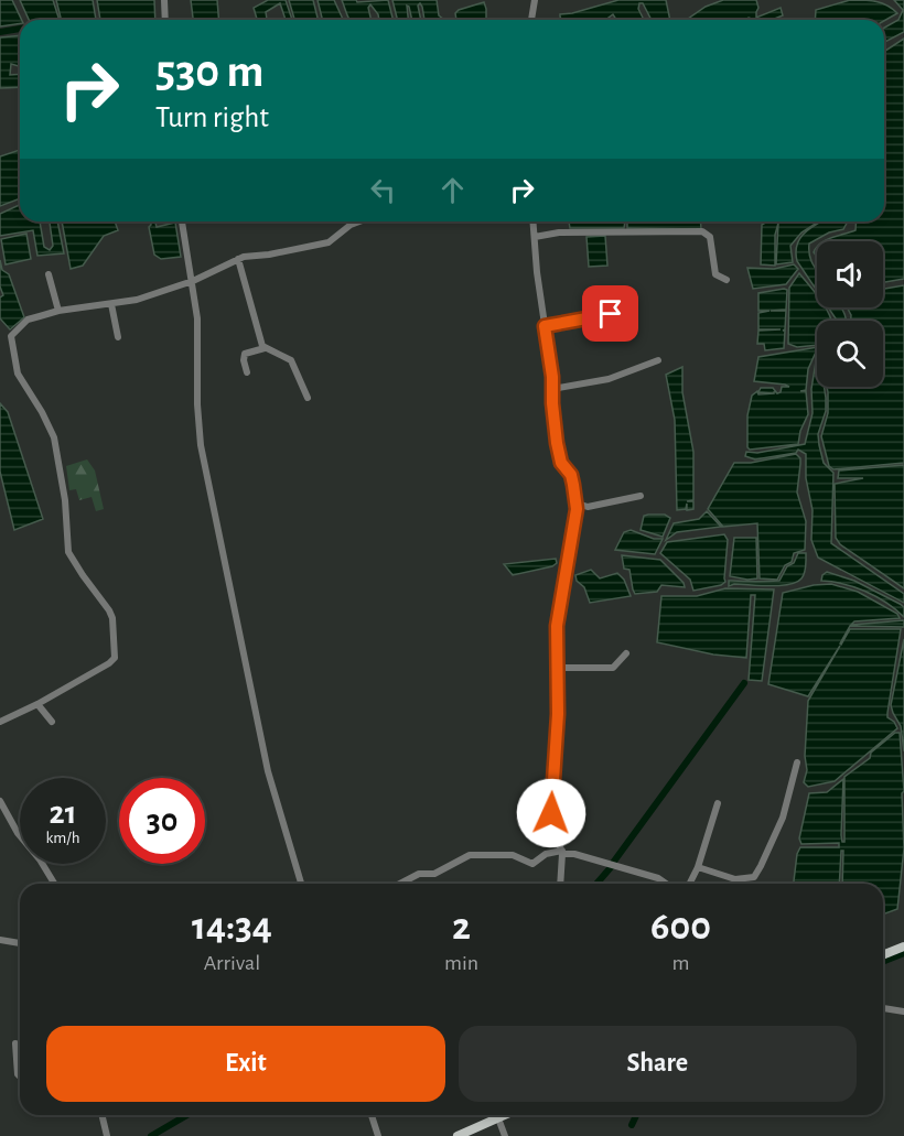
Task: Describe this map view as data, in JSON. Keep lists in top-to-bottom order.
{
  "page": {
    "turn": ["530 m", "Turn right"],
    "speed": "21 km/h",
    "limit": "30",
    "eta": [
      "14:34",
      "Arrival",
      "2",
      "min",
      "600",
      "m"
    ],
    "buttons": ["Exit", "Share"]
  }
}
